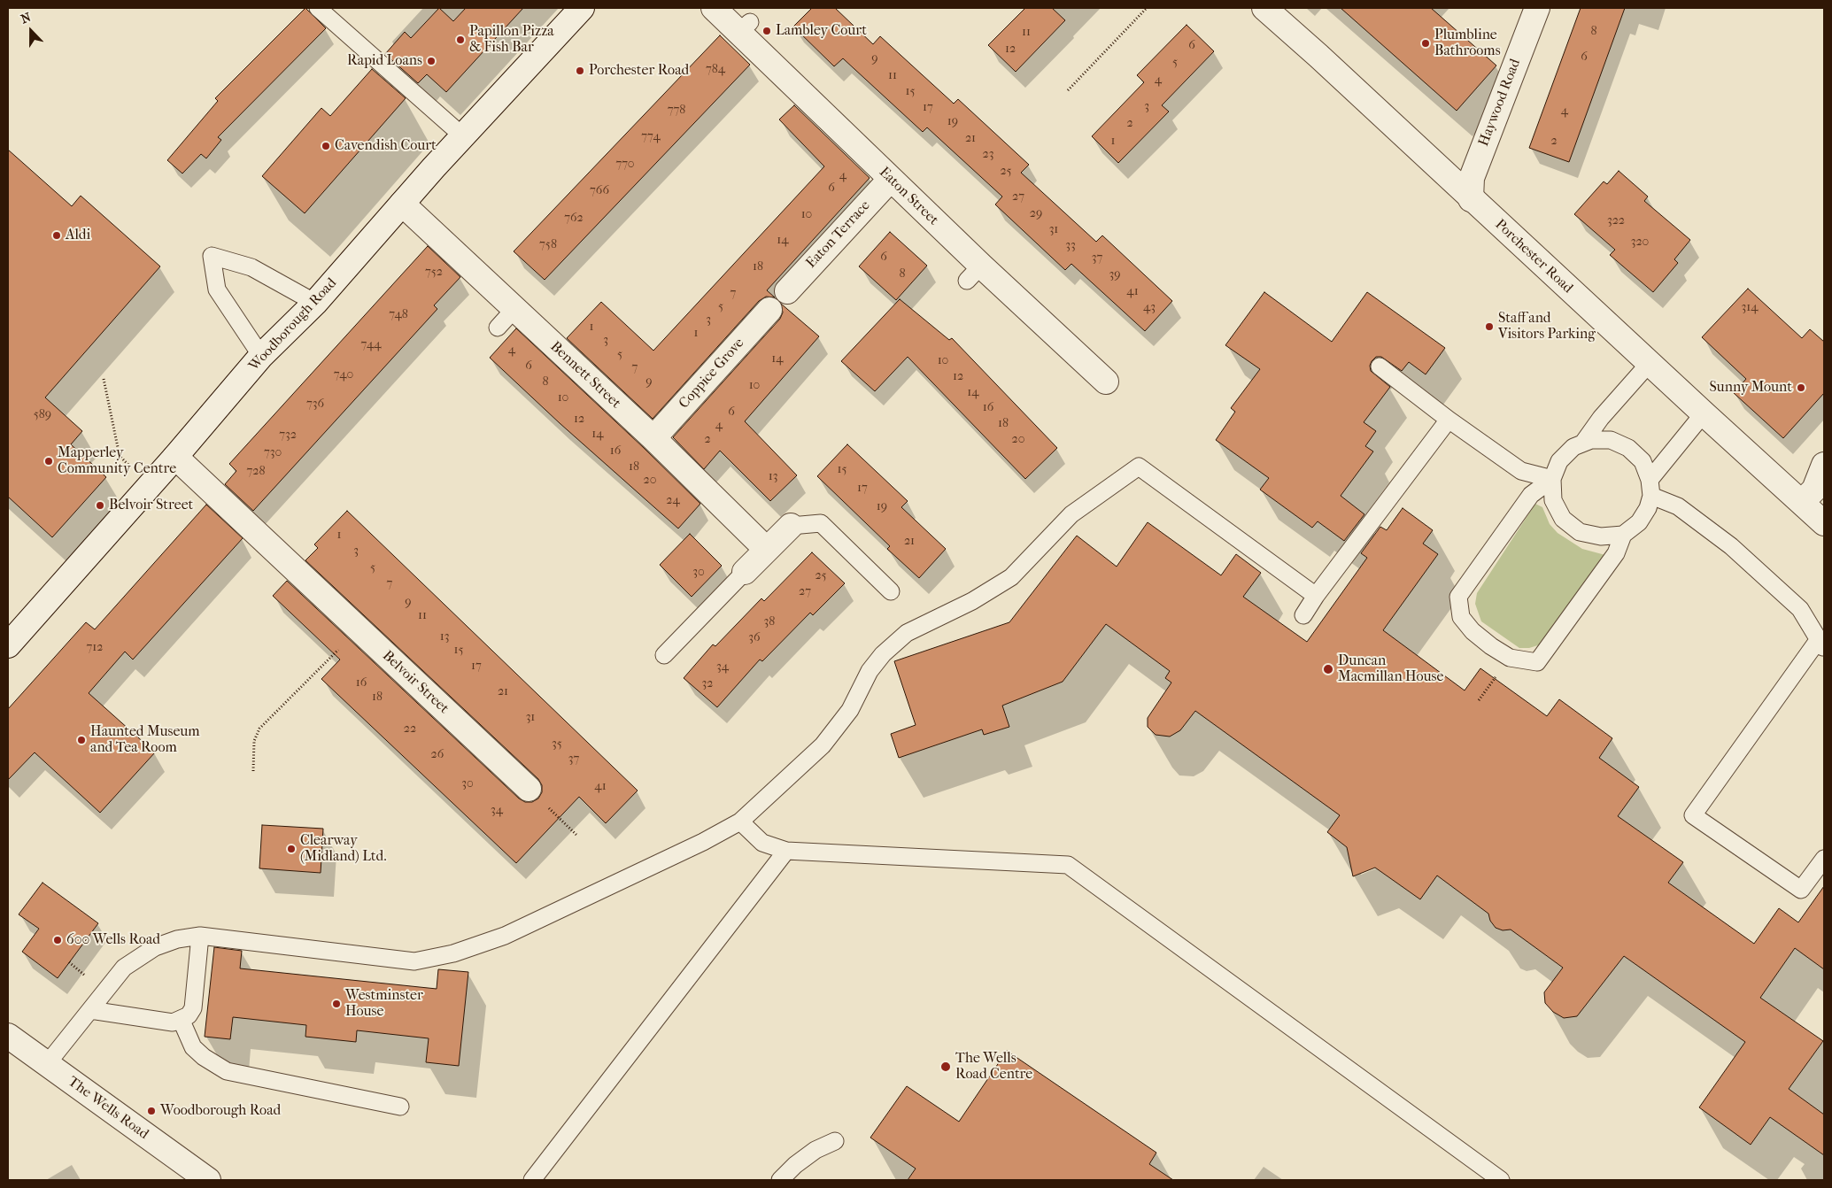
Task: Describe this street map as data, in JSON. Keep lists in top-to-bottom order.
{
  "streets": {
    "street": [
      "Haywood Road",
      "Eaton Street",
      "Eaton Terrace",
      "Porchester Road",
      "Woodborough Road",
      "Coppice Grove",
      "Bennett Street",
      "Belvoir Street",
      "The Wells Road"
    ]
  },
  "crossings": [
    ["Haywood Road", "Porchester Road"],
    ["Eaton Street", "Eaton Terrace"],
    ["Woodborough Road", "Bennett Street"],
    ["Woodborough Road", "Belvoir Street"],
    ["Coppice Grove", "Bennett Street"]
  ],
  "places": [
    "Lambley Court",
    "Papillon Pizza & Fish Bar",
    "Plumbline Bathrooms",
    "Rapid Loans",
    "Porchester Road",
    "Cavendish Court",
    "Aldi",
    "Staff and Visitors Parking",
    "Sunny Mount",
    "Mapperley Community Centre",
    "Belvoir Street",
    "Duncan Macmillan House",
    "Haunted Museum and Tea Room",
    "Clearway (Midland) Ltd.",
    "600 Wells Road",
    "Westminster House",
    "The Wells Road Centre",
    "Woodborough Road"
  ],
  "house_numbers": [
    "8",
    "11",
    "6",
    "12",
    "6",
    "9",
    "5",
    "784",
    "11",
    "4",
    "15",
    "3",
    "17",
    "778",
    "4",
    "19",
    "2",
    "774",
    "21",
    "1",
    "2",
    "23",
    "770",
    "25",
    "4",
    "6",
    "766",
    "27",
    "29",
    "10",
    "762",
    "322",
    "31",
    "14",
    "320",
    "758",
    "33",
    "6",
    "37",
    "18",
    "752",
    "8",
    "39",
    "41",
    "7",
    "5",
    "43",
    "314",
    "748",
    "3",
    "1",
    "1",
    "3",
    "744",
    "4",
    "5",
    "14",
    "10",
    "6",
    "7",
    "740",
    "12",
    "8",
    "9",
    "10",
    "14",
    "10",
    "736",
    "16",
    "6",
    "589",
    "12",
    "18",
    "4",
    "14",
    "732",
    "2",
    "20",
    "16",
    "730",
    "18",
    "15",
    "728",
    "13",
    "20",
    "17",
    "24",
    "19",
    "1",
    "21",
    "3",
    "5",
    "30",
    "25",
    "7",
    "27",
    "9",
    "11",
    "38",
    "13",
    "36",
    "712",
    "15",
    "17",
    "34",
    "16",
    "32",
    "21",
    "18",
    "31",
    "22",
    "35",
    "26",
    "37",
    "30",
    "41",
    "34"
  ],
  "north": "top"
}
